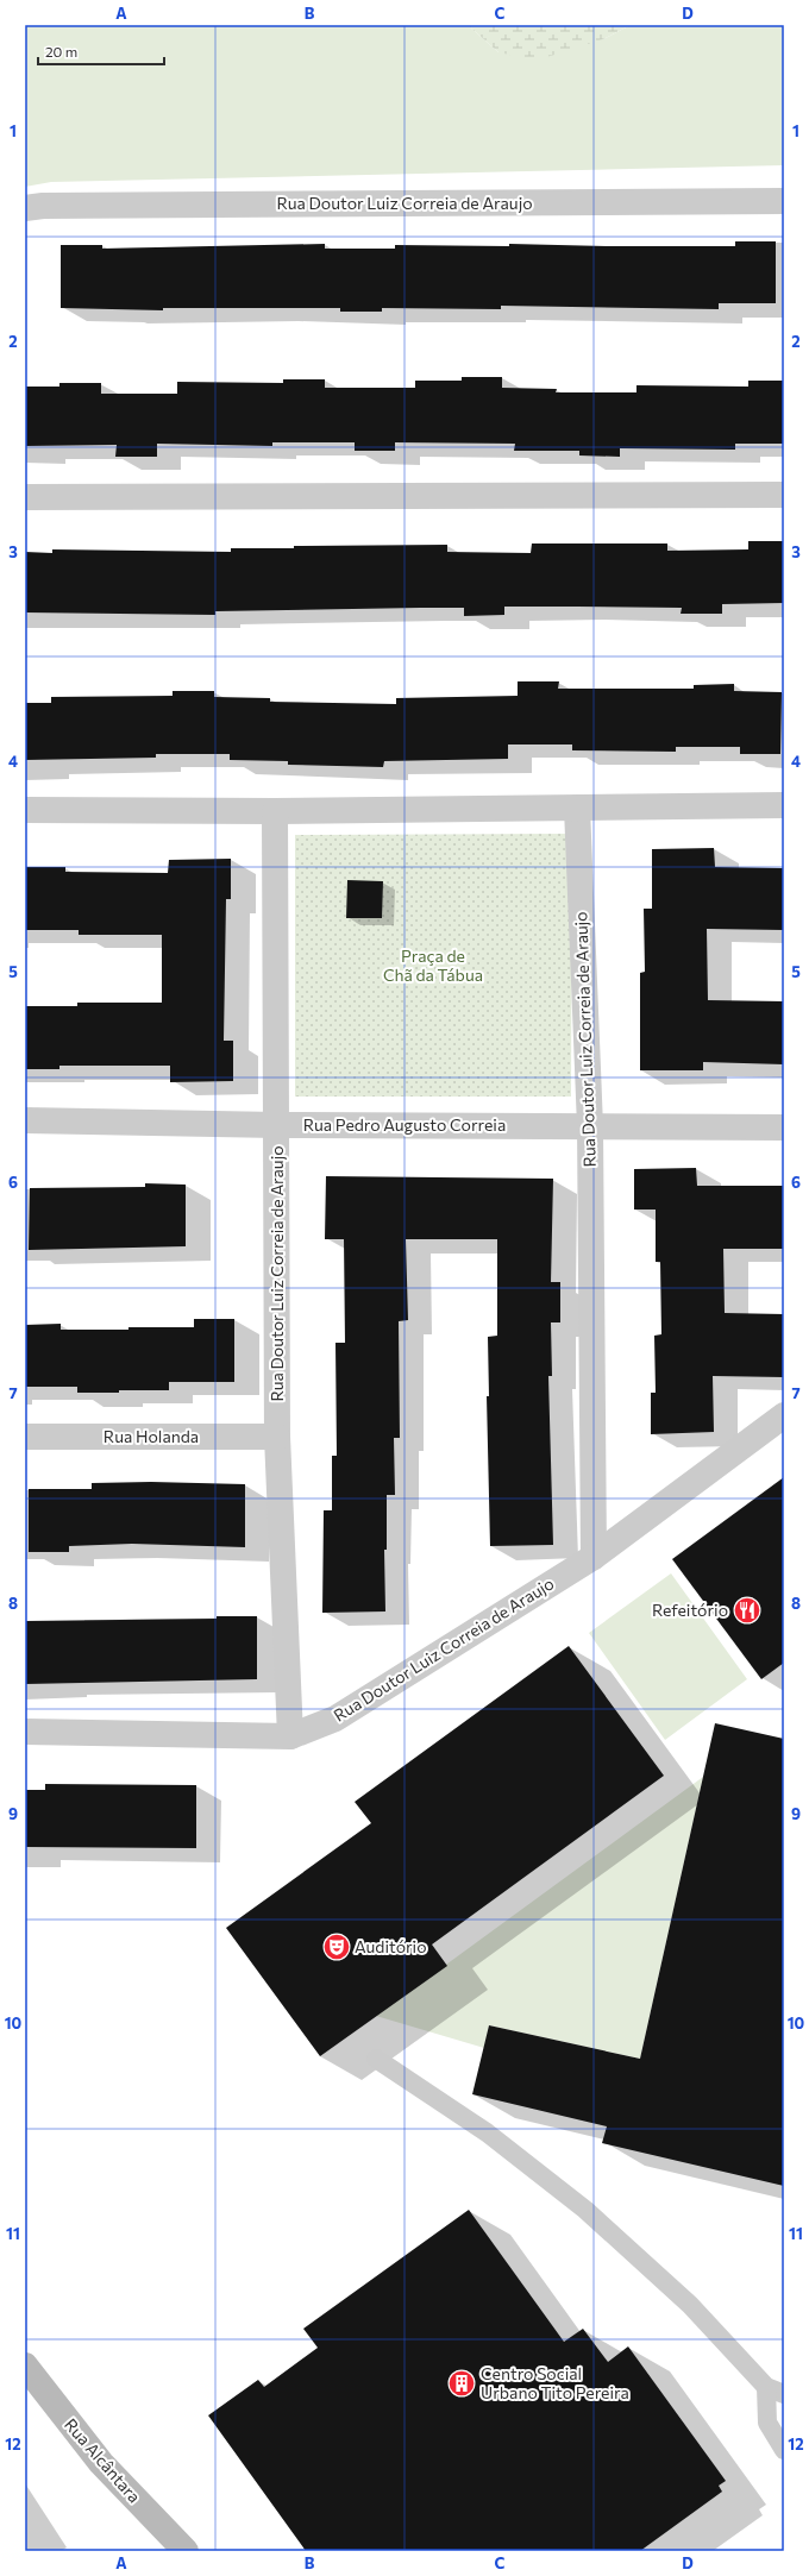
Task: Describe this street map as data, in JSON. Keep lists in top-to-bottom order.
{
  "streets": {
    "street": [
      "Rua Doutor Luiz Correia de Araujo",
      "Rua Pedro Augusto Correia",
      "Rua Holanda",
      "Rua Alcântara"
    ]
  },
  "crossings": [
    ["Rua Doutor Luiz Correia de Araujo", "Rua Pedro Augusto Correia"],
    ["Rua Doutor Luiz Correia de Araujo", "Rua Holanda"]
  ],
  "parks": ["Praça de Chã da Tábua"],
  "places": {
    "restaurant": ["Refeitório"],
    "theatre": ["Auditório"],
    "building": ["Centro Social Urbano Tito Pereira"]
  },
  "scale_bar": "20 m",
  "grid": {
    "columns": [
      "A",
      "B",
      "C",
      "D"
    ],
    "rows": [
      "1",
      "2",
      "3",
      "4",
      "5",
      "6",
      "7",
      "8",
      "9",
      "10",
      "11",
      "12"
    ]
  }
}
